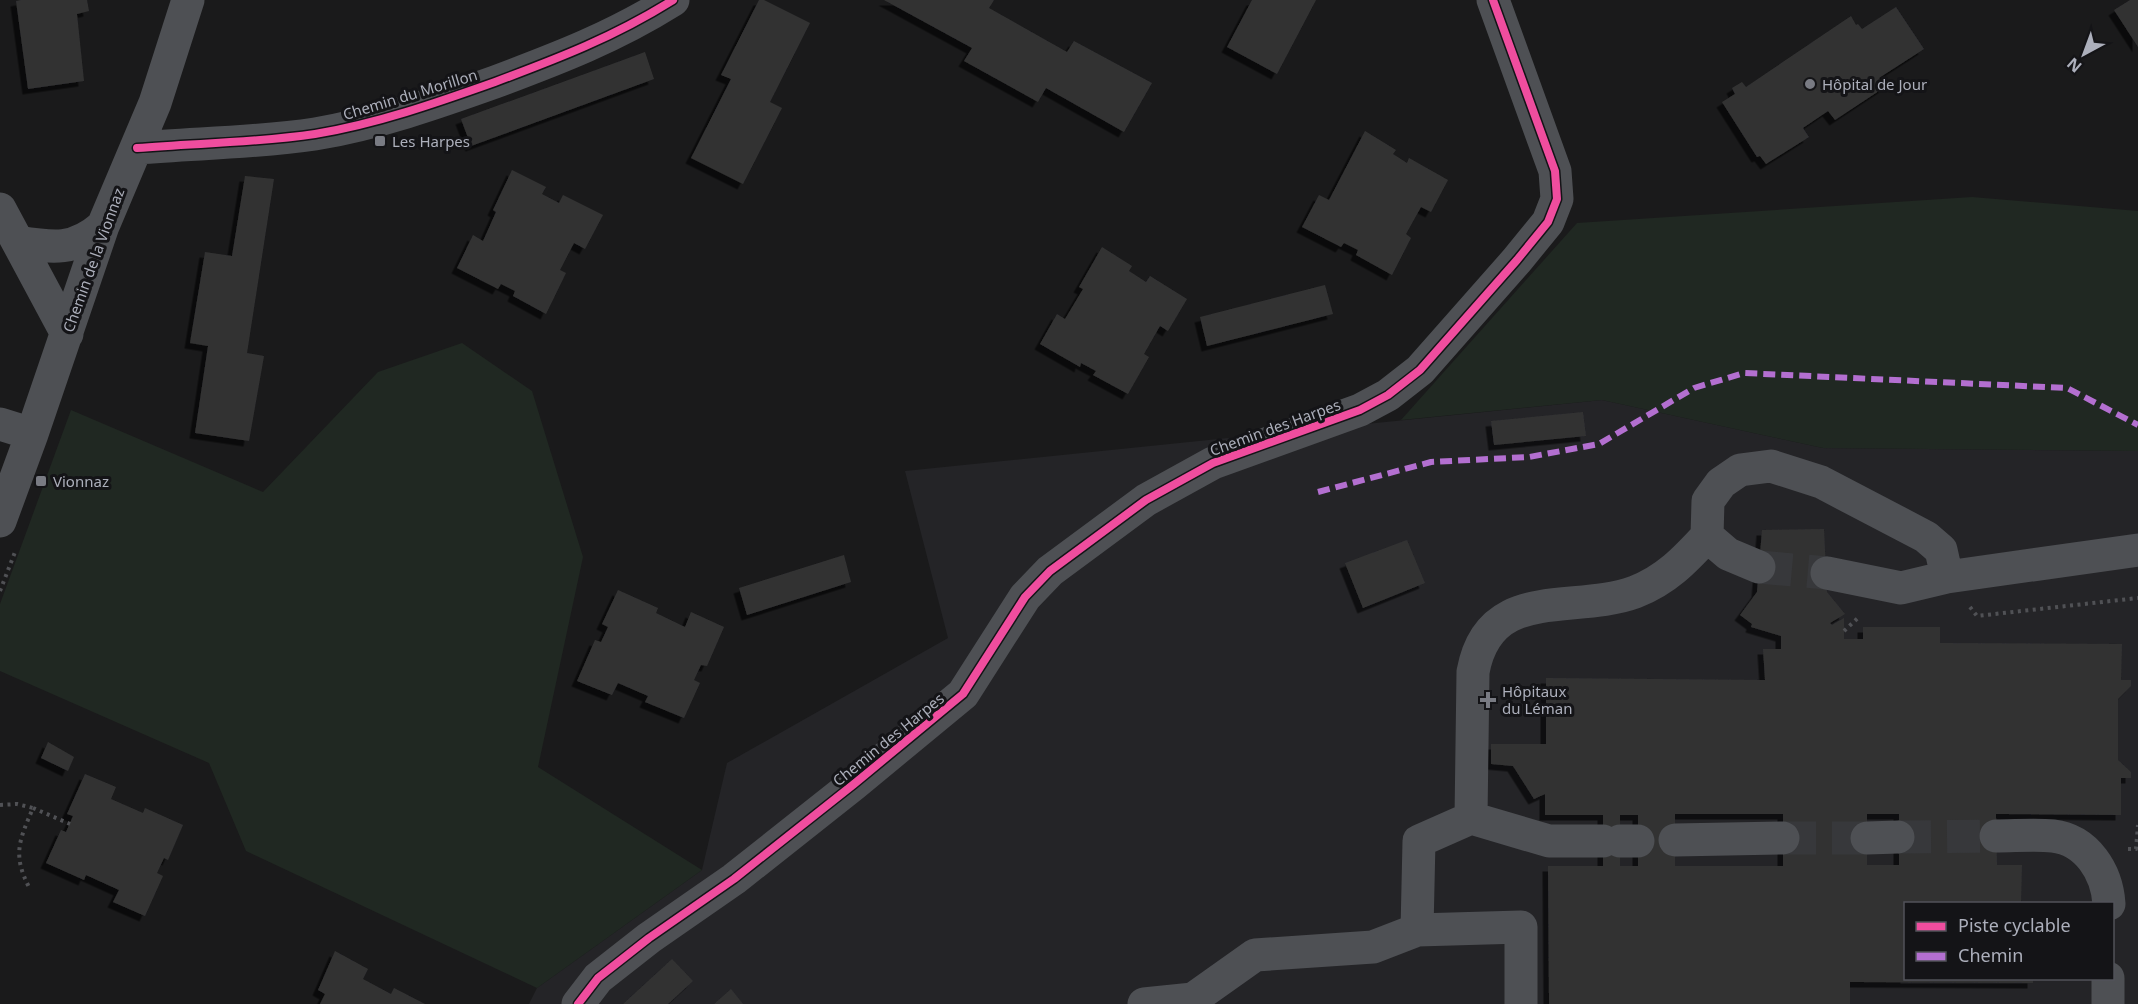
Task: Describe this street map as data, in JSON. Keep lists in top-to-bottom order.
{
  "streets": {
    "street": ["Chemin du Morillon", "Chemin de la Vionnaz", "Chemin des Harpes"]
  },
  "crossings": [
    ["Chemin du Morillon", "Chemin de la Vionnaz"]
  ],
  "places": {
    "other": ["Hôpital de Jour"],
    "transit": ["Les Harpes", "Vionnaz"],
    "health": ["Hôpitaux du Léman"]
  },
  "legend": ["Piste cyclable", "Chemin"],
  "north": "bottom left"
}
